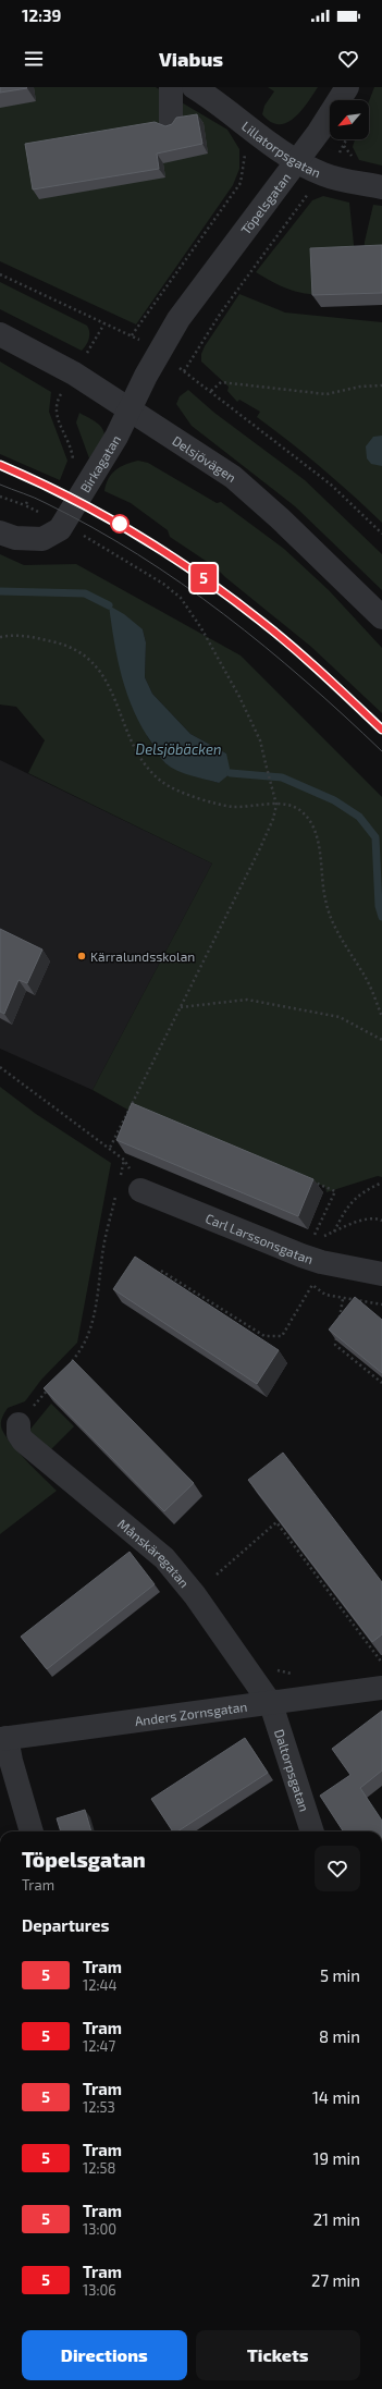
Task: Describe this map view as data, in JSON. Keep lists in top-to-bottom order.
{
  "streets": {
    "street": [
      "Lillatorpsgatan",
      "Töpelsgatan",
      "Delsjövägen",
      "Birkagatan",
      "Carl Larssonsgatan",
      "Månskäregatan",
      "Anders Zornsgatan",
      "Daltorpsgatan"
    ]
  },
  "crossings": [
    ["Lillatorpsgatan", "Töpelsgatan"],
    ["Töpelsgatan", "Delsjövägen"],
    ["Töpelsgatan", "Birkagatan"],
    ["Delsjövägen", "Birkagatan"],
    ["Månskäregatan", "Anders Zornsgatan"],
    ["Månskäregatan", "Daltorpsgatan"],
    ["Anders Zornsgatan", "Daltorpsgatan"]
  ],
  "water": ["Delsjöbäcken"],
  "places": ["Kärralundsskolan"],
  "lines": ["tram line 5"],
  "north": "bottom left",
  "page": {
    "status": "12:39",
    "header": "Viabus",
    "on_map": "5",
    "heading": [
      ["Töpelsgatan", "Tram"],
      "Departures"
    ],
    "list": [
      {
        "mark": "5",
        "name": "Tram",
        "note": "12:44",
        "value": "5 min"
      },
      {
        "mark": "5",
        "name": "Tram",
        "note": "12:47",
        "value": "8 min"
      },
      {
        "mark": "5",
        "name": "Tram",
        "note": "12:53",
        "value": "14 min"
      },
      {
        "mark": "5",
        "name": "Tram",
        "note": "12:58",
        "value": "19 min"
      },
      {
        "mark": "5",
        "name": "Tram",
        "note": "13:00",
        "value": "21 min"
      },
      {
        "mark": "5",
        "name": "Tram",
        "note": "13:06",
        "value": "27 min"
      }
    ],
    "buttons": ["Directions", "Tickets"]
  }
}
